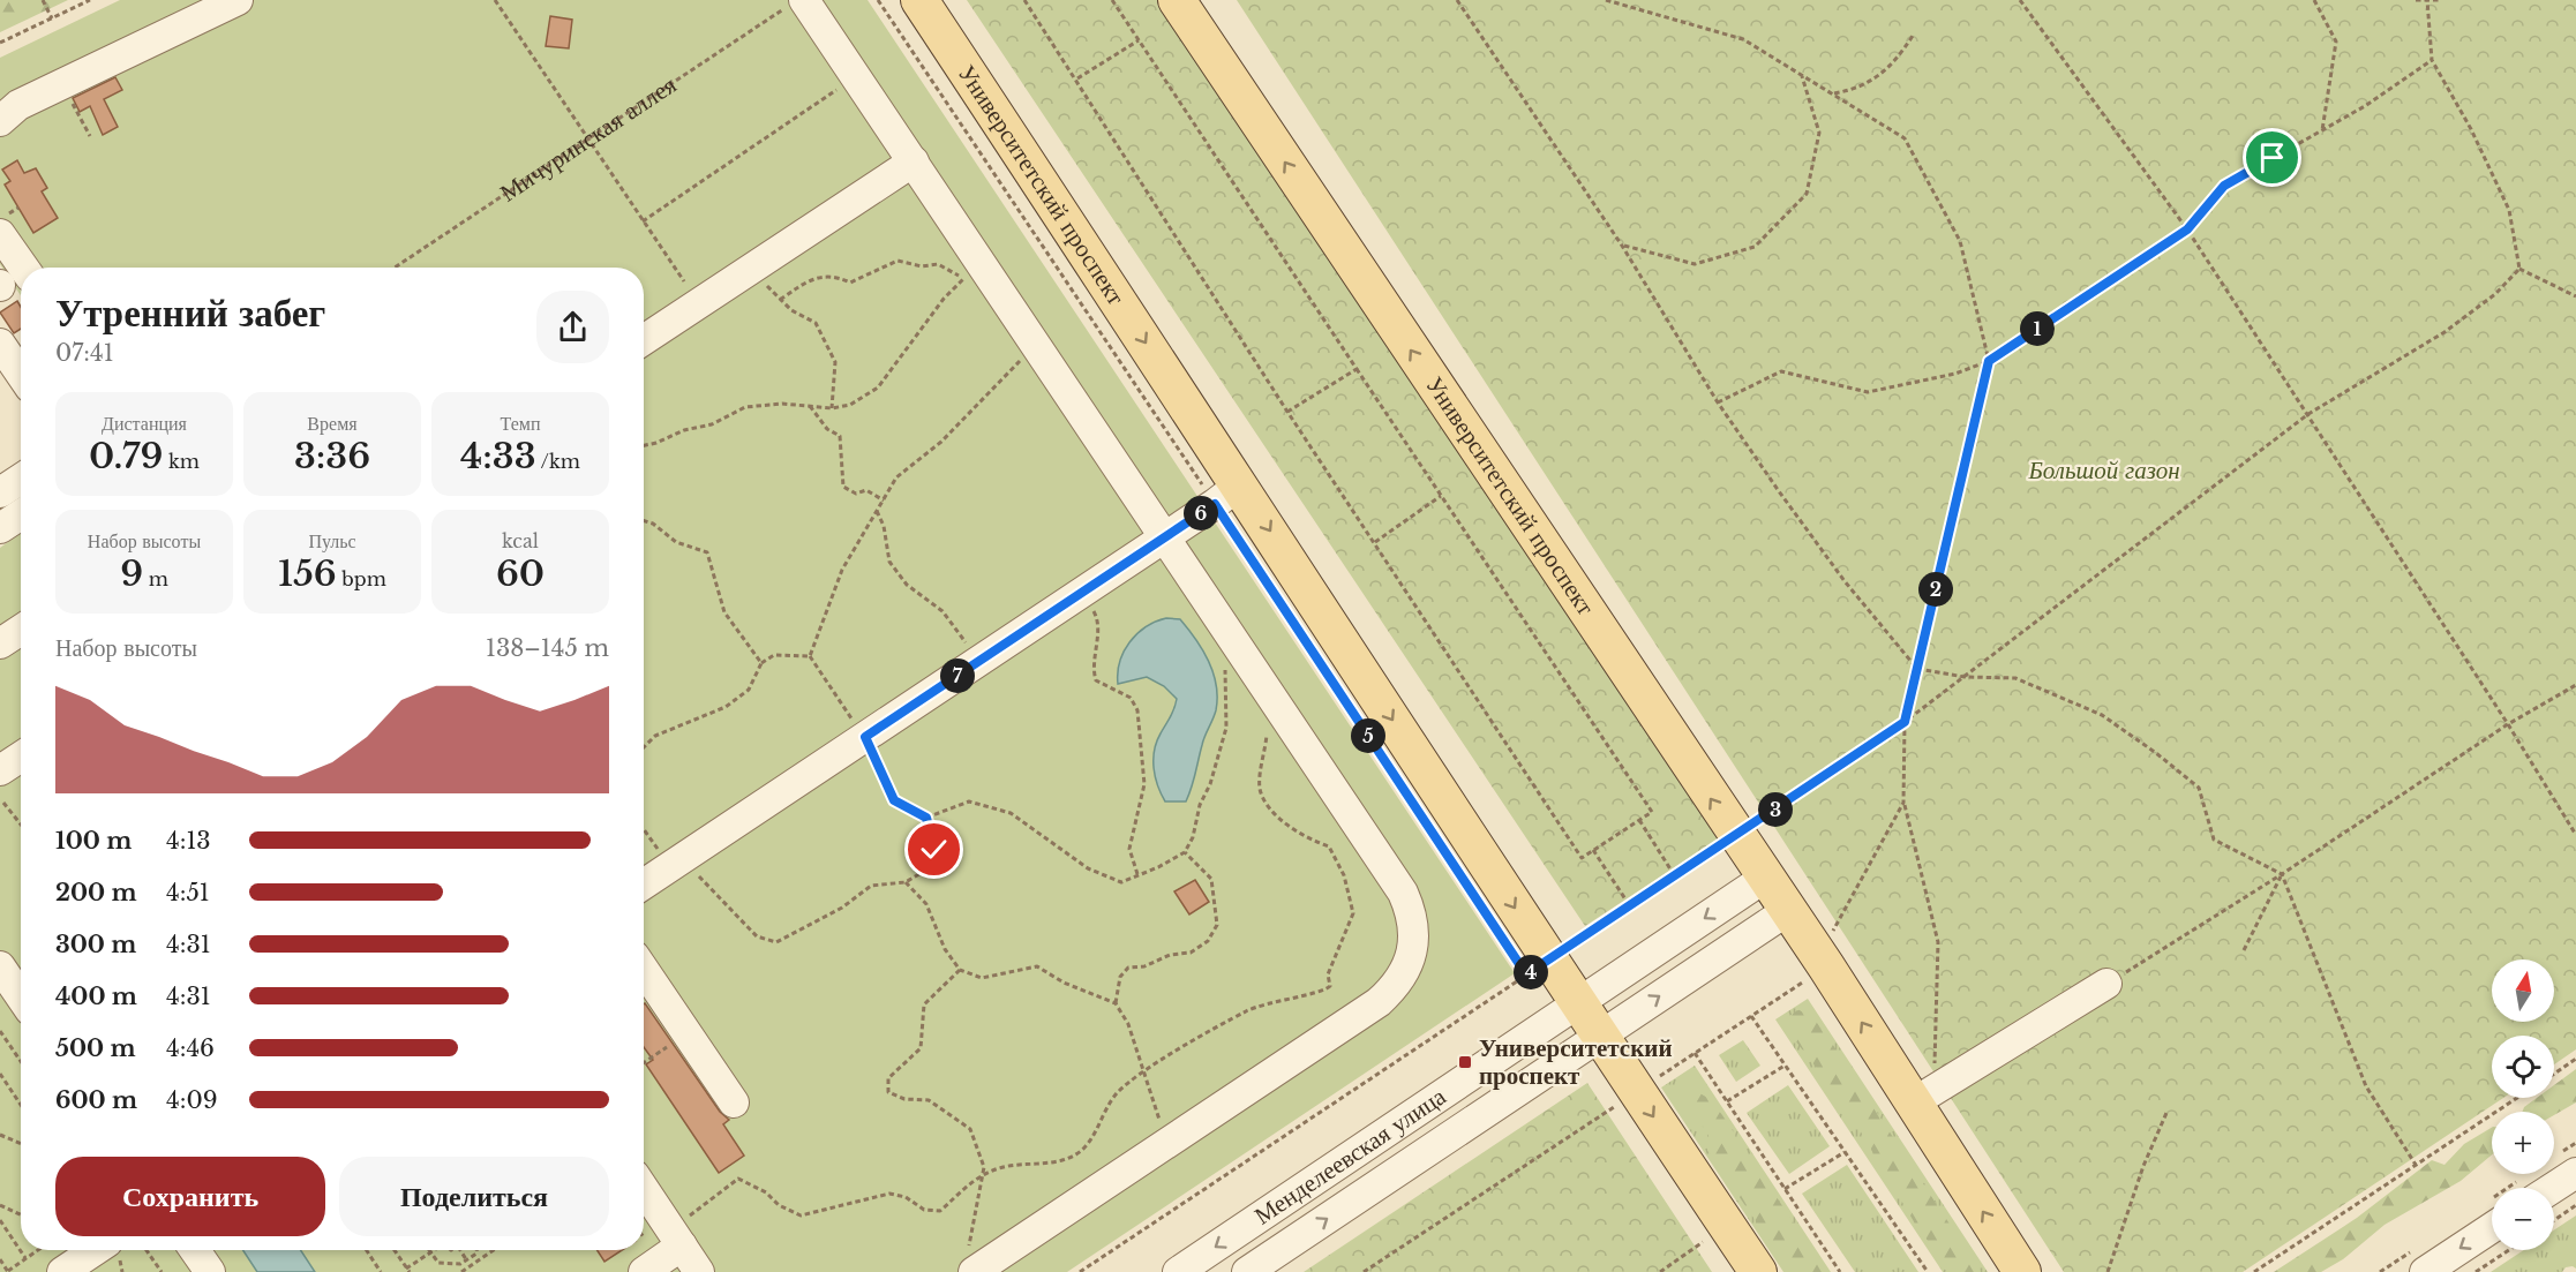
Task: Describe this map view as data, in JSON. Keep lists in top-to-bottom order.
{
  "streets": {
    "main road": ["Университетский проспект"],
    "street": ["Менделеевская улица"],
    "path": ["Мичуринская аллея"]
  },
  "crossings": [
    ["Университетский проспект", "Менделеевская улица"]
  ],
  "parks": ["Большой газон"],
  "places": {
    "transit": ["Университетский проспект"]
  },
  "north": "top",
  "page": {
    "heading": ["Утренний забег", "07:41"],
    "pins": [
      "1",
      "6",
      "2",
      "7",
      "5",
      "3",
      "4"
    ],
    "stats": [
      ["Дистанция", "0.79 km"],
      ["Время", "3:36"],
      ["Темп", "4:33 /km"],
      ["Набор высоты", "9 m"],
      ["Пульс", "156 bpm"],
      ["kcal", "60"]
    ],
    "chart": ["Набор высоты", "138–145 m"],
    "list": [
      {
        "name": "100 m",
        "note": "4:13"
      },
      {
        "name": "200 m",
        "note": "4:51"
      },
      {
        "name": "300 m",
        "note": "4:31"
      },
      {
        "name": "400 m",
        "note": "4:31"
      },
      {
        "name": "500 m",
        "note": "4:46"
      },
      {
        "name": "600 m",
        "note": "4:09"
      }
    ],
    "map_buttons": ["+", "−"],
    "buttons": ["Сохранить", "Поделиться"]
  }
}
